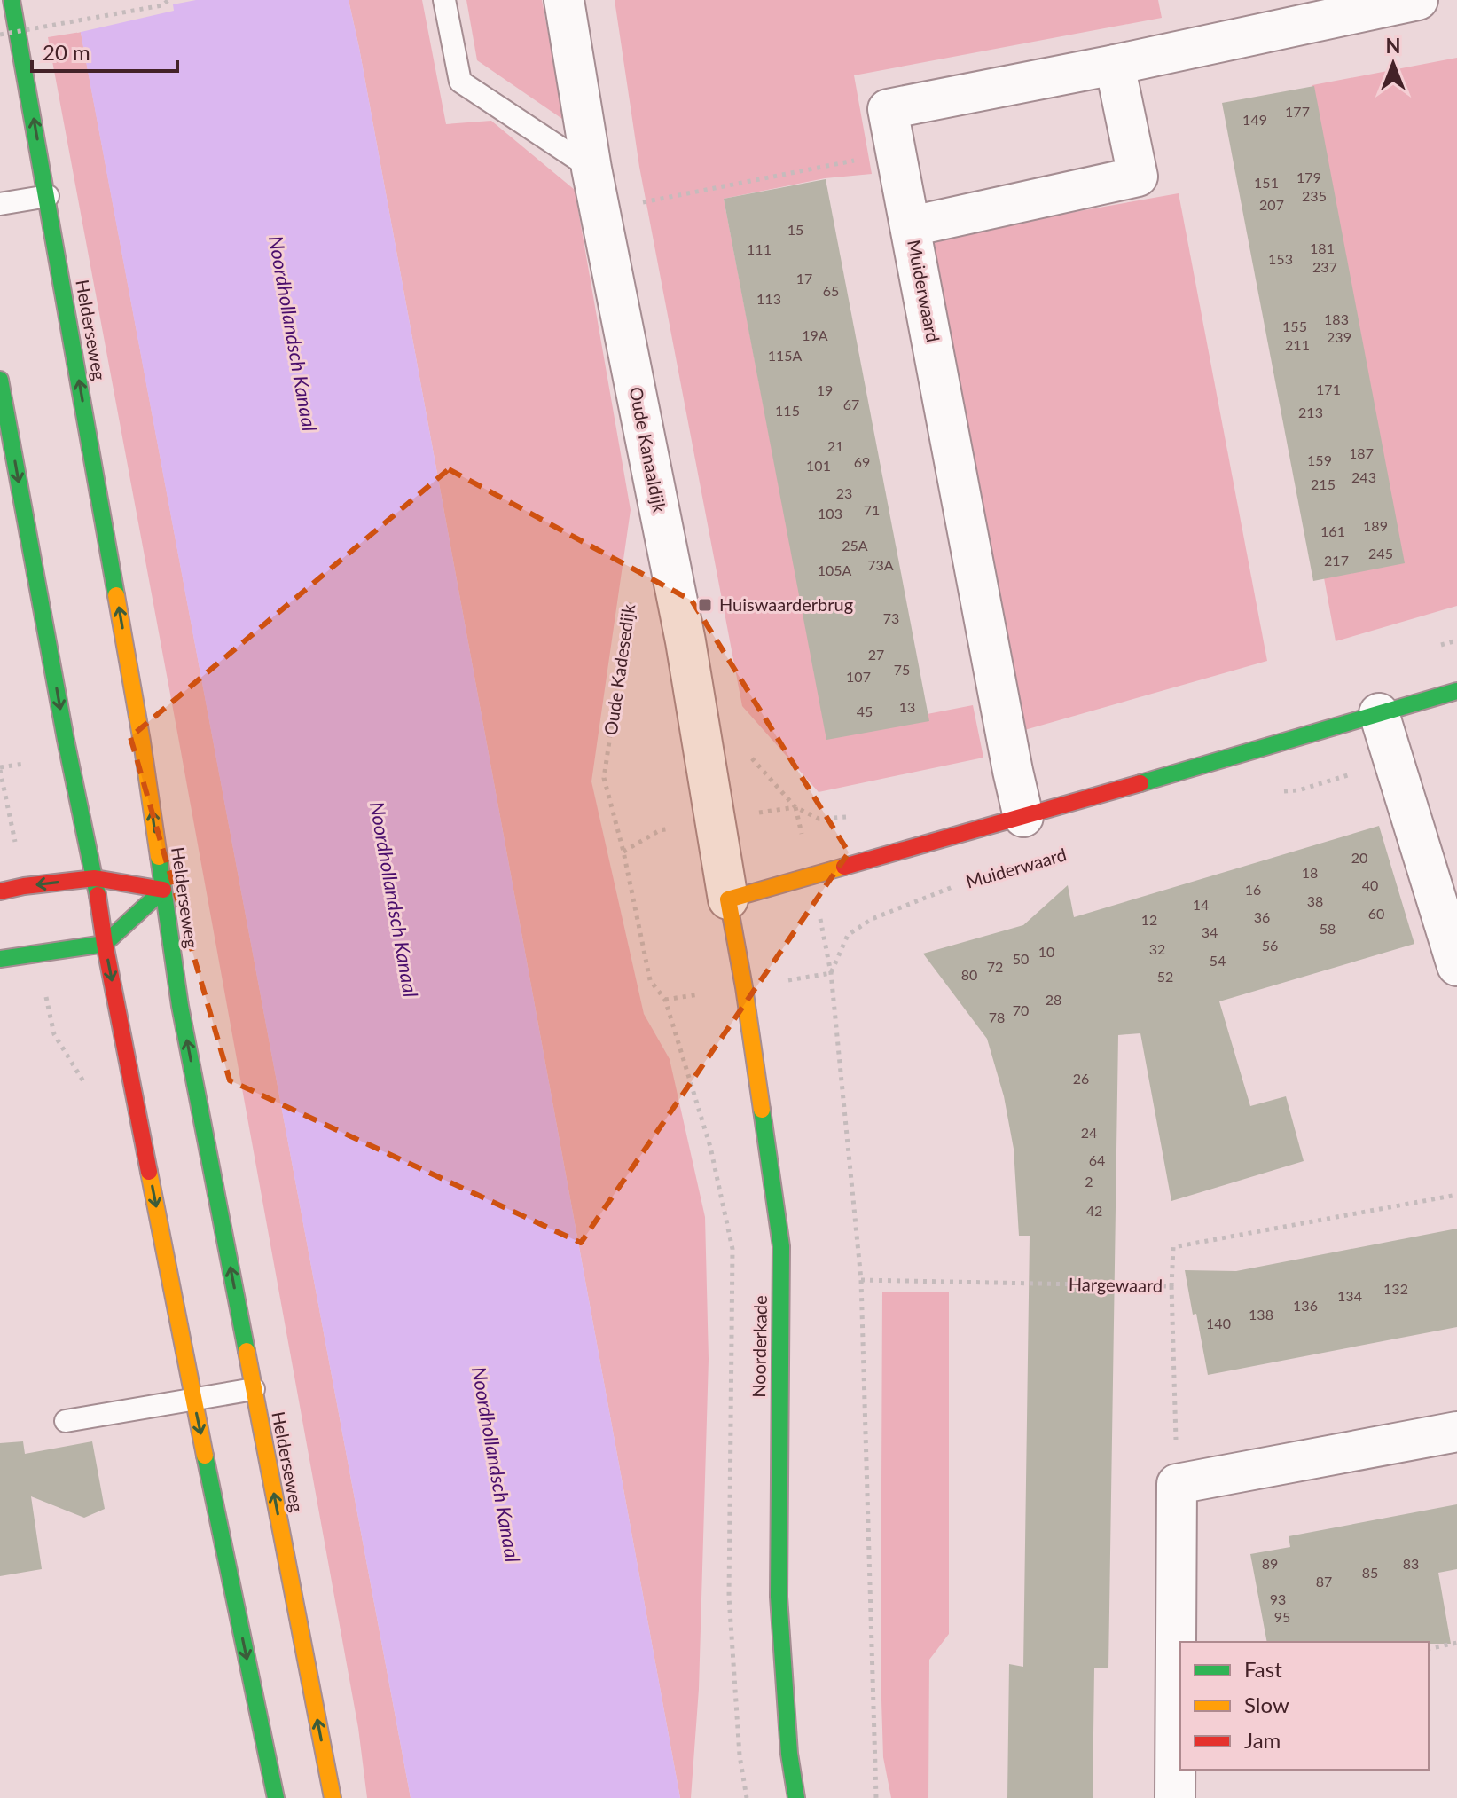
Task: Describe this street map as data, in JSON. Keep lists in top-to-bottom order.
{
  "streets": {
    "main road": ["Helderseweg", "Noorderkade"],
    "street": ["Muiderwaard", "Oude Kanaaldijk"],
    "path": ["Oude Kadesedijk", "Hargewaard"]
  },
  "crossings": [
    ["Oude Kanaaldijk", "Noorderkade"],
    ["Oude Kadesedijk", "Noorderkade"]
  ],
  "water": ["Noordhollandsch Kanaal"],
  "places": {
    "transit": ["Huiswaarderbrug"]
  },
  "house_numbers": [
    "177",
    "149",
    "179",
    "151",
    "235",
    "207",
    "15",
    "181",
    "111",
    "153",
    "237",
    "17",
    "65",
    "113",
    "183",
    "155",
    "19A",
    "239",
    "211",
    "115A",
    "171",
    "19",
    "67",
    "115",
    "213",
    "21",
    "187",
    "159",
    "69",
    "101",
    "243",
    "215",
    "23",
    "71",
    "103",
    "189",
    "161",
    "25A",
    "245",
    "217",
    "73A",
    "105A",
    "73",
    "27",
    "75",
    "107",
    "13",
    "45",
    "20",
    "18",
    "40",
    "16",
    "38",
    "14",
    "60",
    "36",
    "12",
    "58",
    "34",
    "56",
    "32",
    "10",
    "50",
    "54",
    "72",
    "80",
    "52",
    "28",
    "70",
    "78",
    "26",
    "24",
    "64",
    "2",
    "42",
    "132",
    "134",
    "136",
    "138",
    "140",
    "89",
    "83",
    "85",
    "87",
    "93",
    "95"
  ],
  "legend": ["Fast", "Slow", "Jam"],
  "scale_bar": "20 m",
  "north": "top"
}
